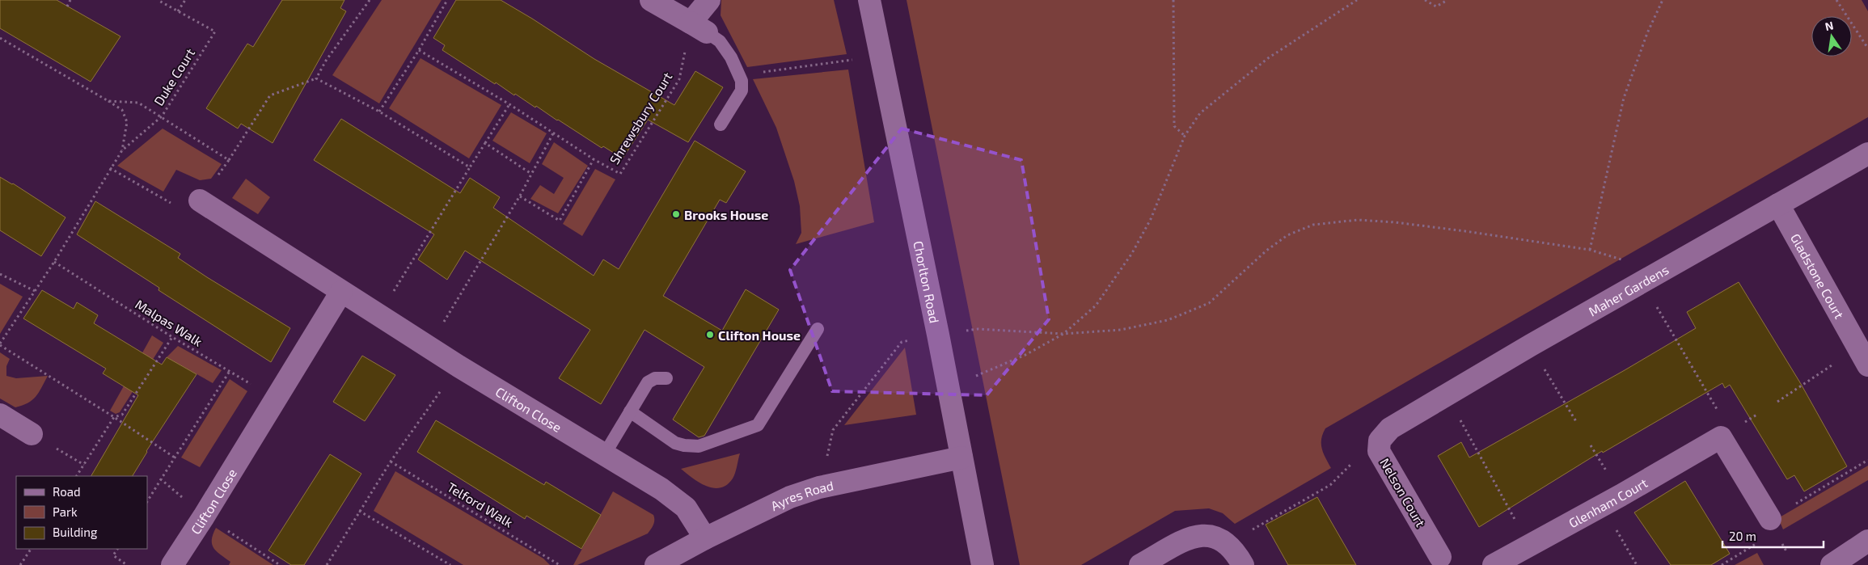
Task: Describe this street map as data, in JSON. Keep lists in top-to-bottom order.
{
  "streets": {
    "street": [
      "Gladstone Court",
      "Chorlton Road",
      "Maher Gardens",
      "Clifton Close",
      "Nelson Court",
      "Ayres Road",
      "Glenham Court"
    ],
    "path": [
      "Duke Court",
      "Shrewsbury Court",
      "Malpas Walk",
      "Telford Walk"
    ]
  },
  "crossings": [
    ["Gladstone Court", "Maher Gardens"],
    ["Chorlton Road", "Ayres Road"],
    ["Maher Gardens", "Nelson Court"],
    ["Malpas Walk", "Clifton Close"],
    ["Clifton Close", "Ayres Road"]
  ],
  "places": ["Brooks House", "Clifton House"],
  "legend": ["Road", "Park", "Building"],
  "scale_bar": "20 m",
  "north": "top"
}
